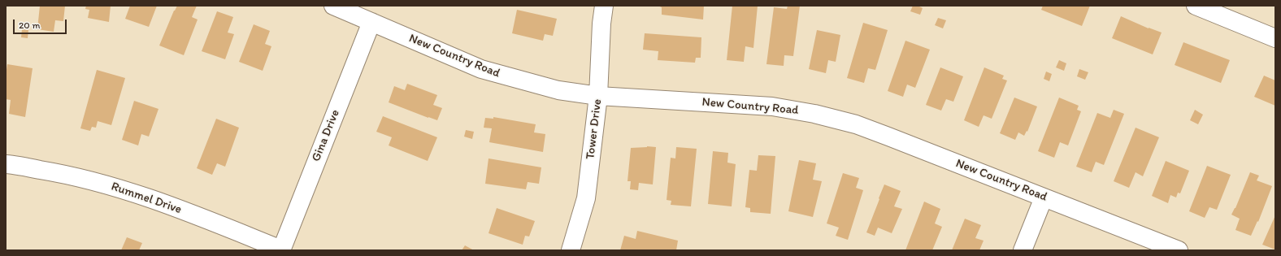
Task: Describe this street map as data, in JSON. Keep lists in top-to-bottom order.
{
  "streets": {
    "street": [
      "New Country Road",
      "Tower Drive",
      "Gina Drive",
      "Rummel Drive"
    ]
  },
  "crossings": [
    ["New Country Road", "Tower Drive"],
    ["New Country Road", "Gina Drive"],
    ["Gina Drive", "Rummel Drive"]
  ],
  "scale_bar": "20 m"
}
